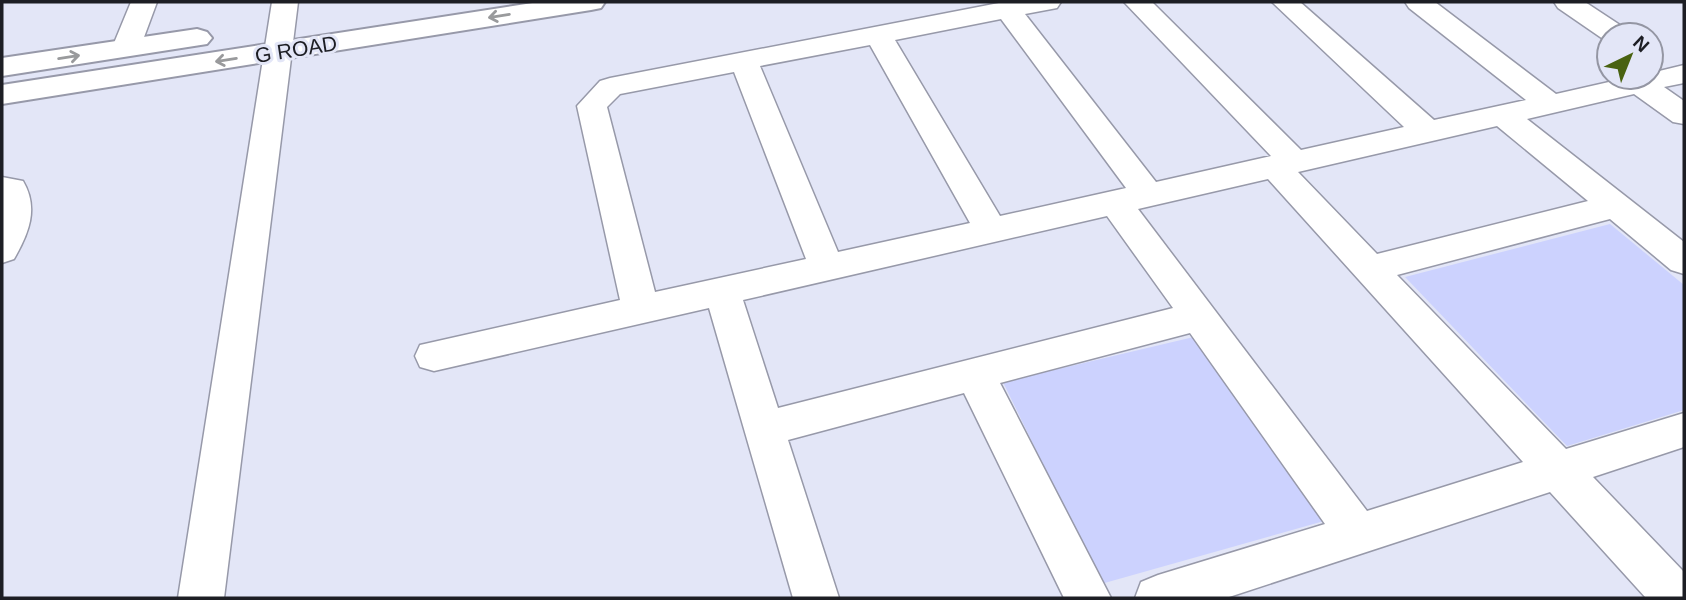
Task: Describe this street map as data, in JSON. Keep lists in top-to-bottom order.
{
  "streets": {
    "street": ["G ROAD"]
  },
  "north": "top right"
}
